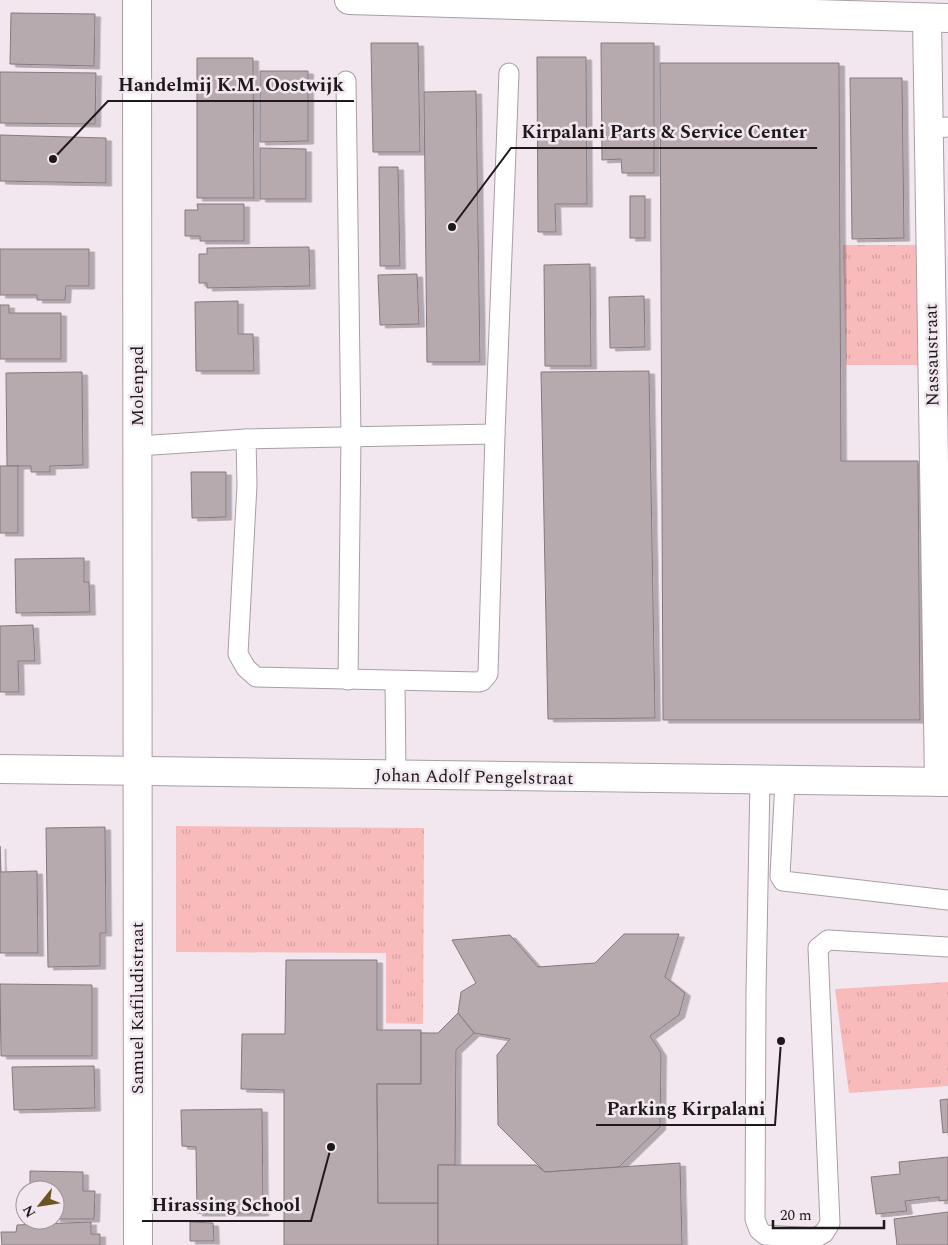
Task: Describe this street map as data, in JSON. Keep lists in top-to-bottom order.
{
  "streets": {
    "street": [
      "Nassaustraat",
      "Molenpad",
      "Johan Adolf Pengelstraat",
      "Samuel Kafiludistraat"
    ]
  },
  "crossings": [
    ["Nassaustraat", "Johan Adolf Pengelstraat"],
    ["Molenpad", "Johan Adolf Pengelstraat"],
    ["Molenpad", "Samuel Kafiludistraat"],
    ["Johan Adolf Pengelstraat", "Samuel Kafiludistraat"]
  ],
  "places": [
    "Handelmij K.M. Oostwijk",
    "Kirpalani Parts & Service Center",
    "Parking Kirpalani",
    "Hirassing School"
  ],
  "scale_bar": "20 m",
  "north": "bottom left"
}
